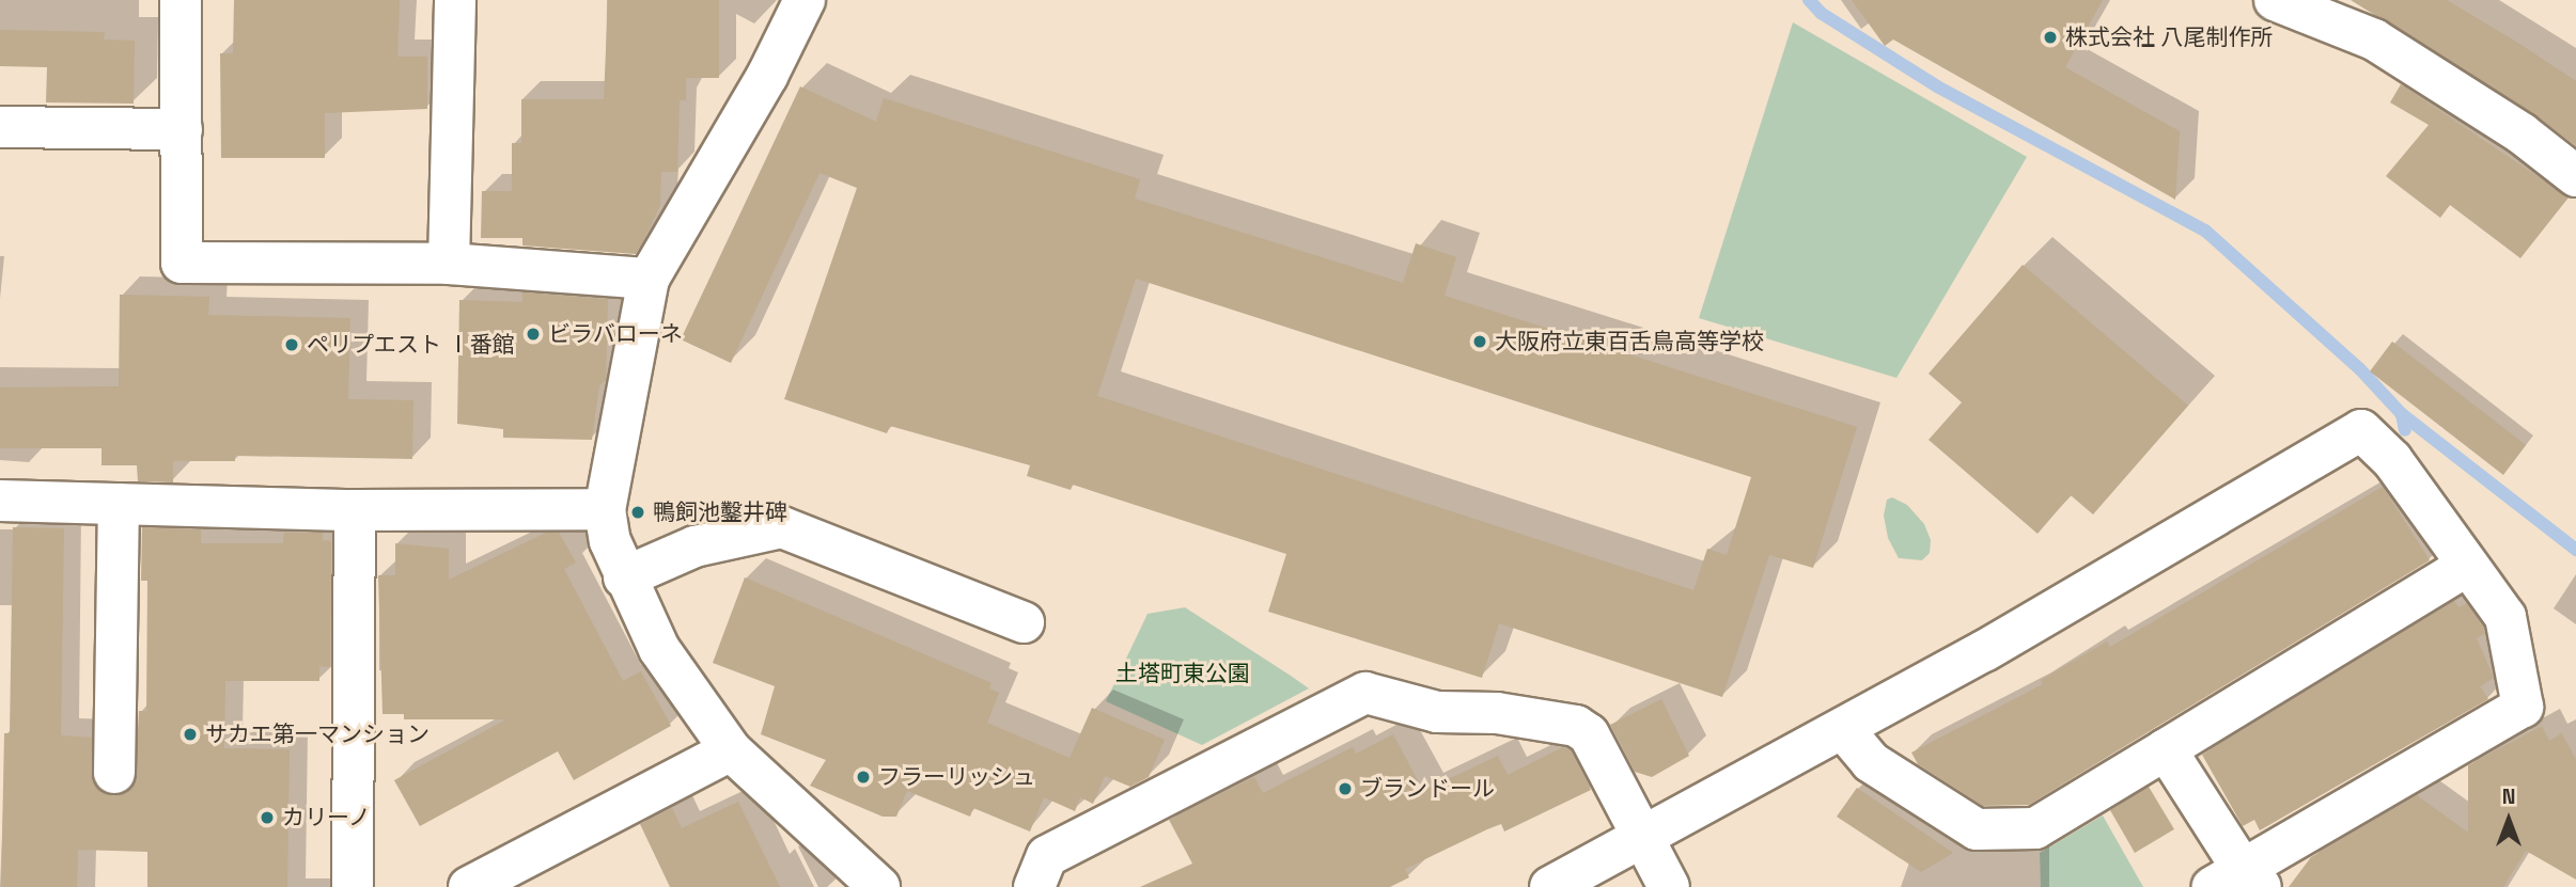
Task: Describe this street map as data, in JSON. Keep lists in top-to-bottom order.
{
  "parks": ["土塔町東公園"],
  "places": [
    "株式会社 八尾制作所",
    "ビラバローネ",
    "大阪府立東百舌鳥高等学校",
    "ペリプエスト Ⅰ番館",
    "鴨飼池鑿井碑",
    "サカエ第一マンション",
    "フラーリッシュ",
    "ブランドール",
    "カリーノ"
  ],
  "north": "top"
}
